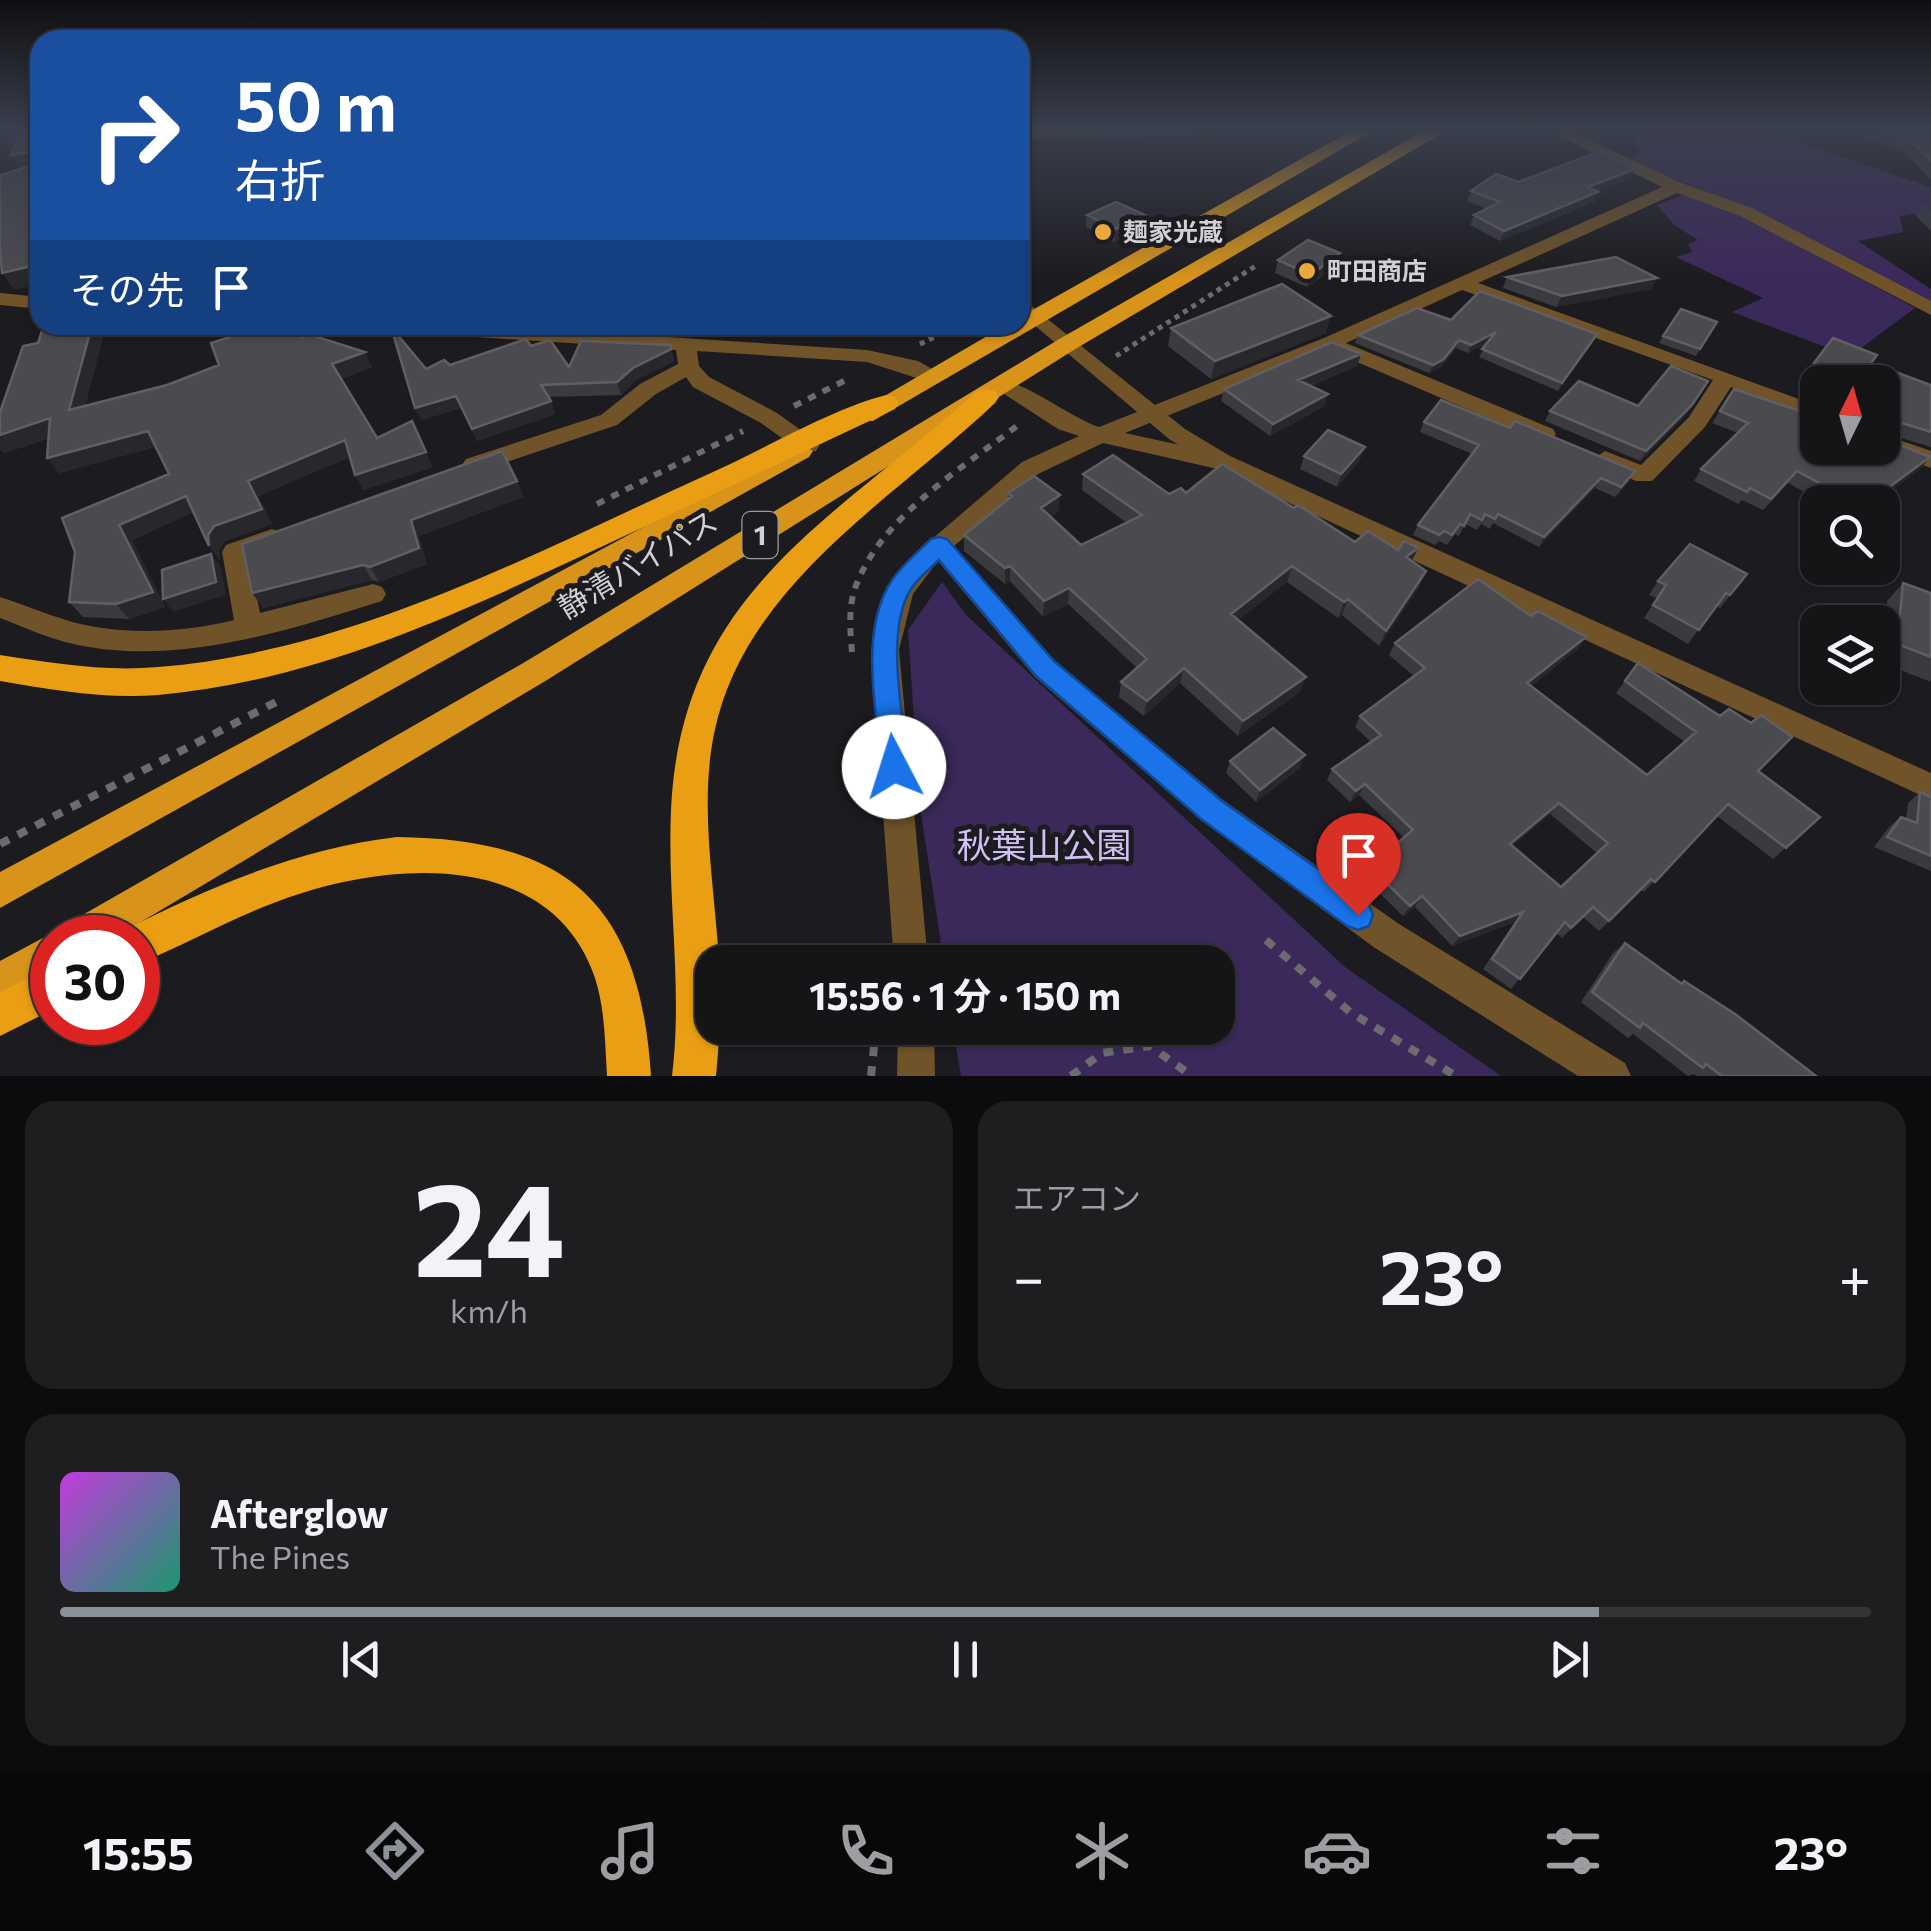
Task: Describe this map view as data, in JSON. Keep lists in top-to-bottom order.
{
  "streets": {
    "highway": ["1", "静清バイパス"]
  },
  "parks": ["秋葉山公園"],
  "places": ["麺家光蔵", "町田商店"],
  "north": "top",
  "page": {
    "turn": ["50 m", "右折"],
    "then": "その先",
    "limit": "30",
    "trip": "15:56 · 1 分 · 150 m",
    "tile": [
      ["24", "km/h"],
      "エアコン"
    ],
    "heat": ["−", "23°", "+"],
    "song": ["Afterglow", "The Pines"],
    "tabs": ["15:55", "23°"]
  }
}
